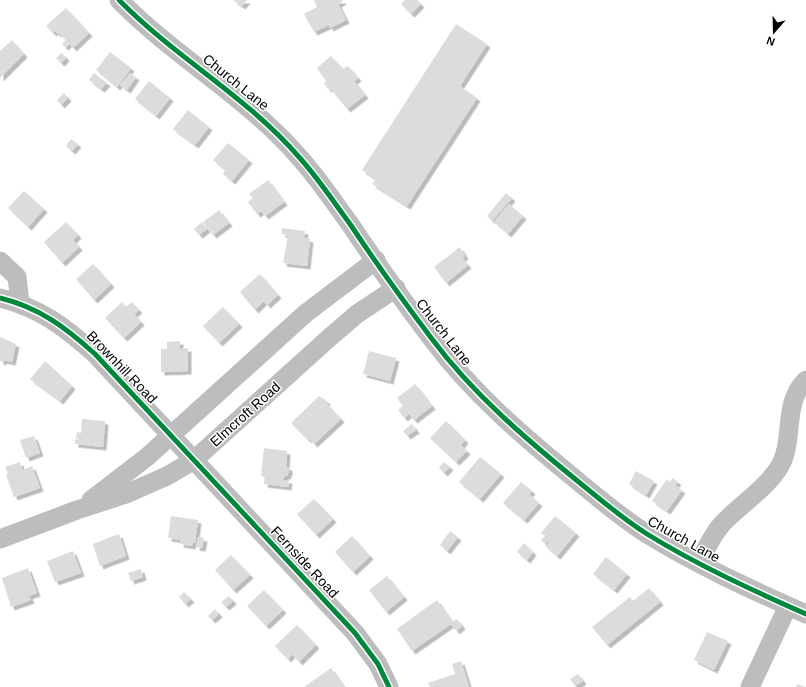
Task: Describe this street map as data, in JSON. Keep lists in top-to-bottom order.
{
  "streets": {
    "street": [
      "Church Lane",
      "Brownhill Road",
      "Elmcroft Road",
      "Fernside Road"
    ]
  },
  "crossings": [
    ["Church Lane", "Elmcroft Road"],
    ["Brownhill Road", "Elmcroft Road"],
    ["Brownhill Road", "Fernside Road"],
    ["Elmcroft Road", "Fernside Road"]
  ],
  "north": "bottom"
}
